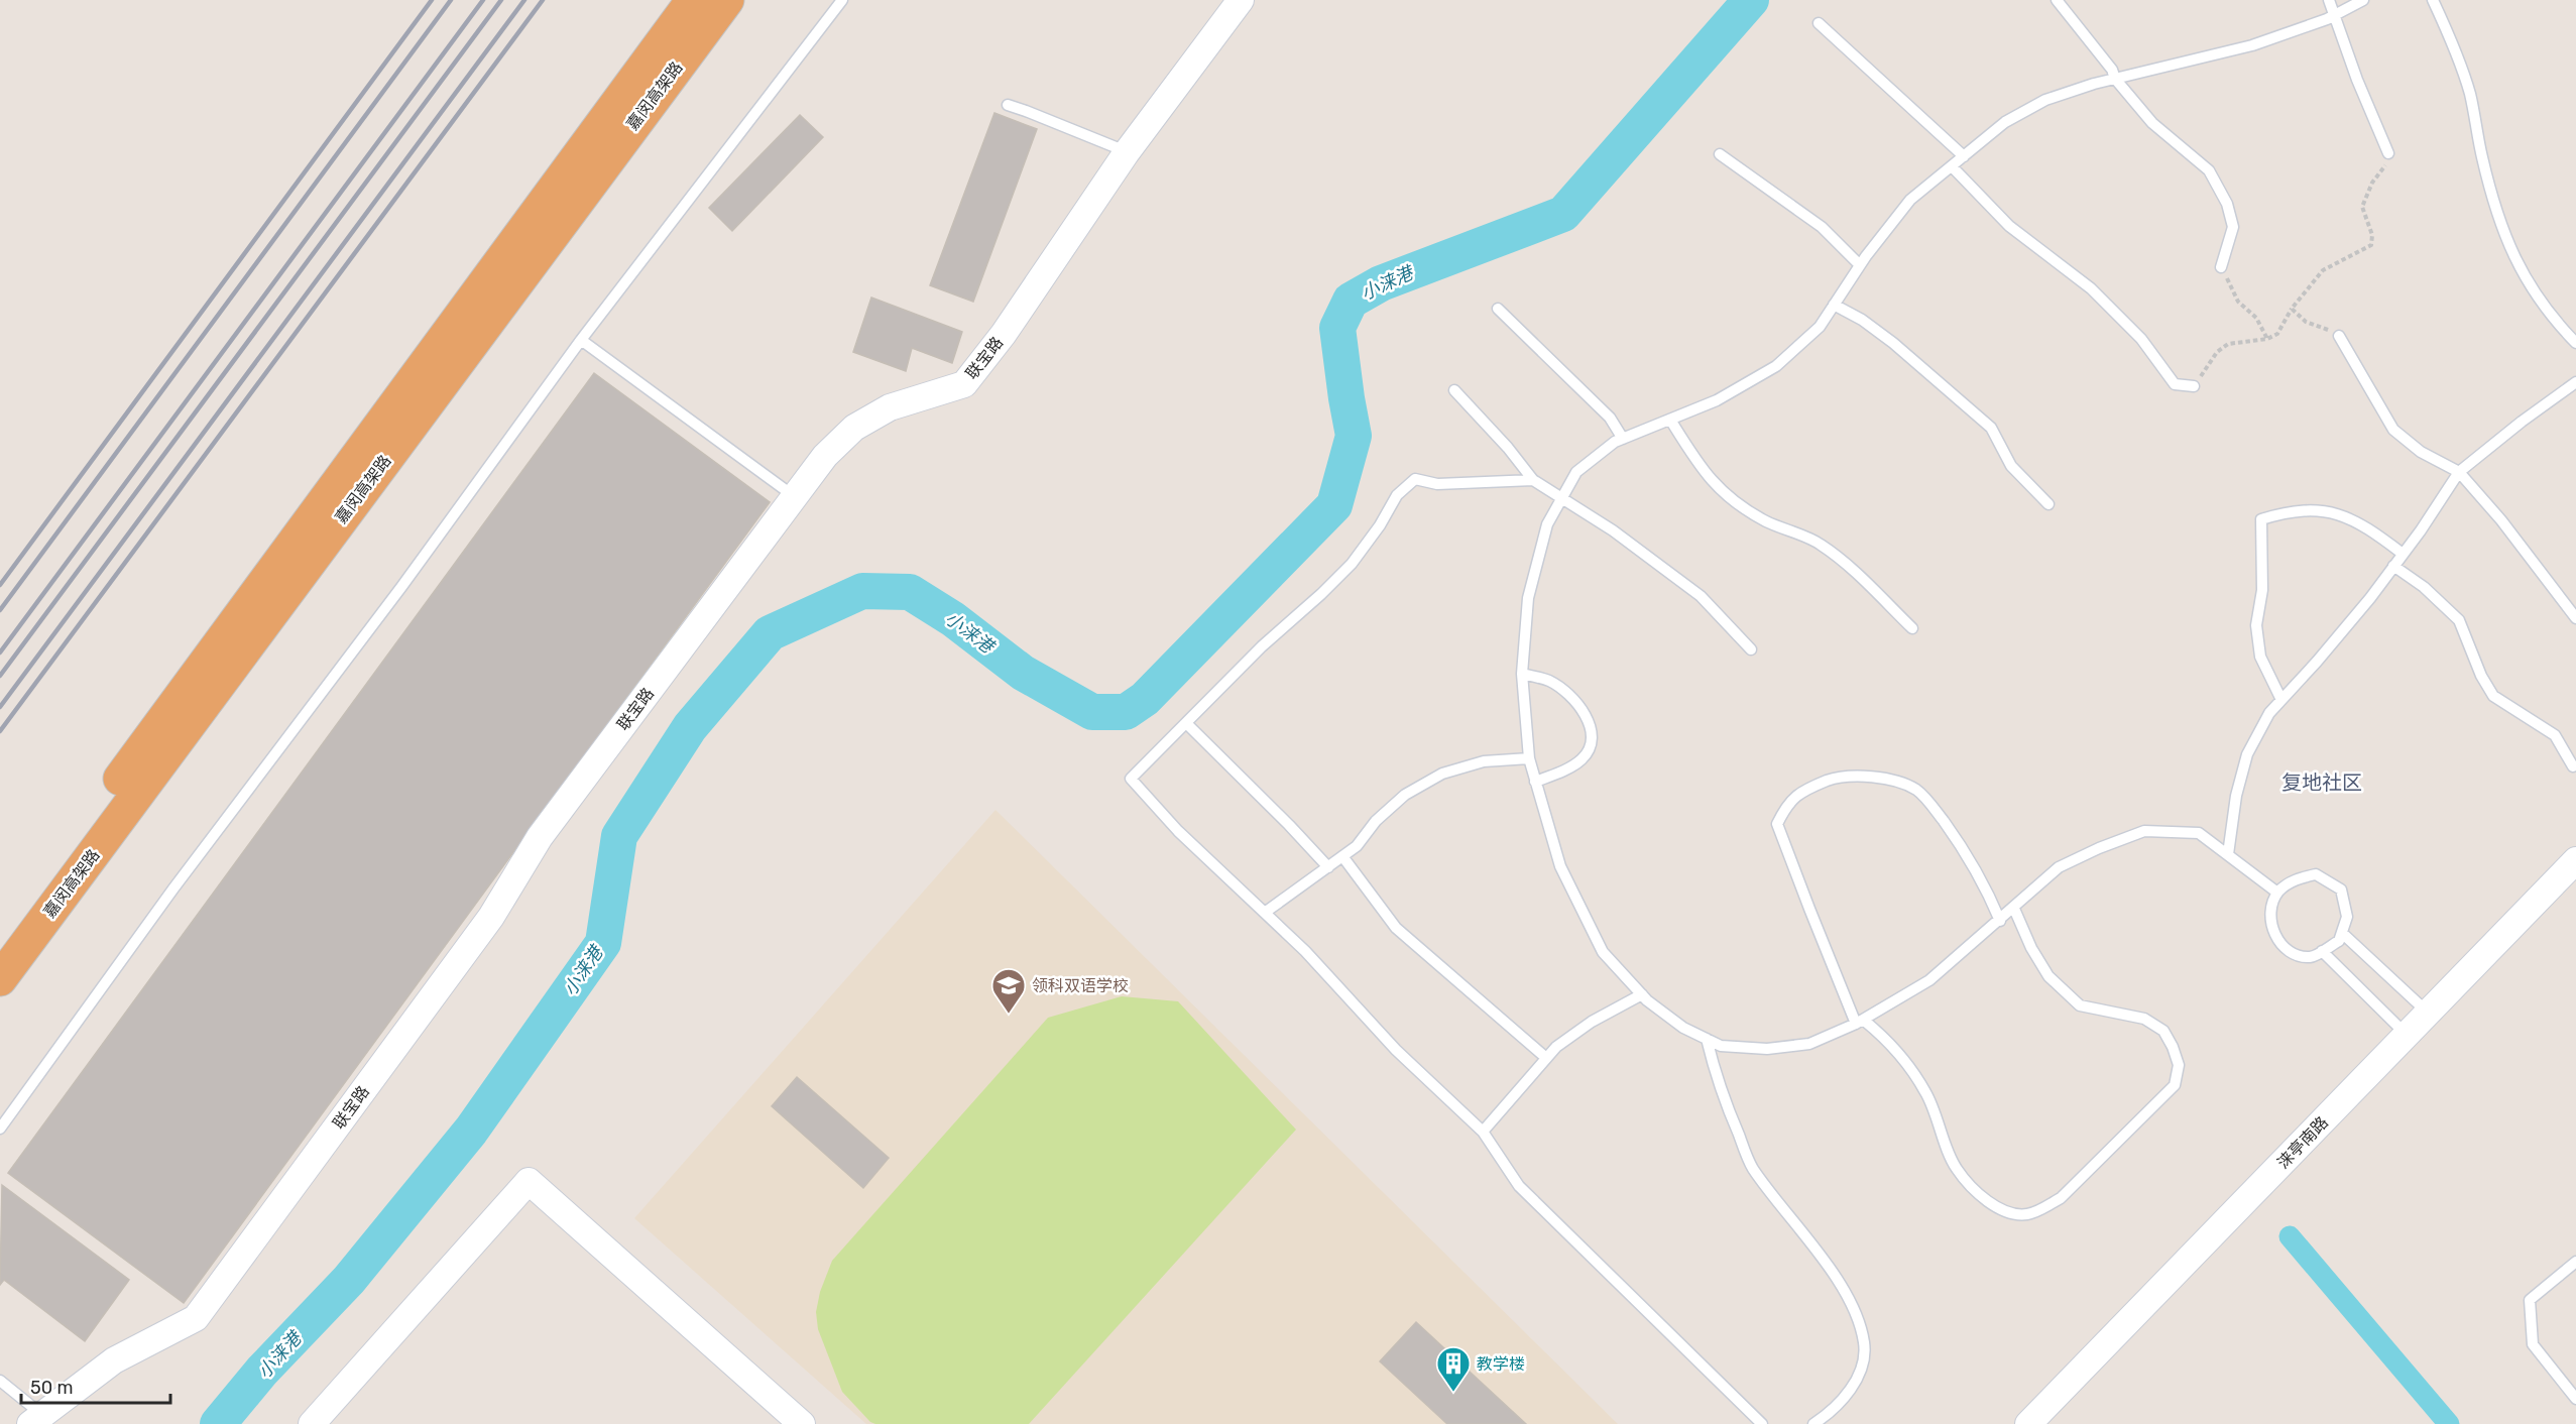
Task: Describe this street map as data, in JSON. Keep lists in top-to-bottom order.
{
  "streets": {
    "highway": ["嘉闵高架路"],
    "street": ["联宝路", "涞亭南路"]
  },
  "districts": ["复地社区"],
  "water": ["小涞港"],
  "places": {
    "school or university": ["领科双语学校"],
    "building": ["教学楼"]
  },
  "scale_bar": "50 m"
}
